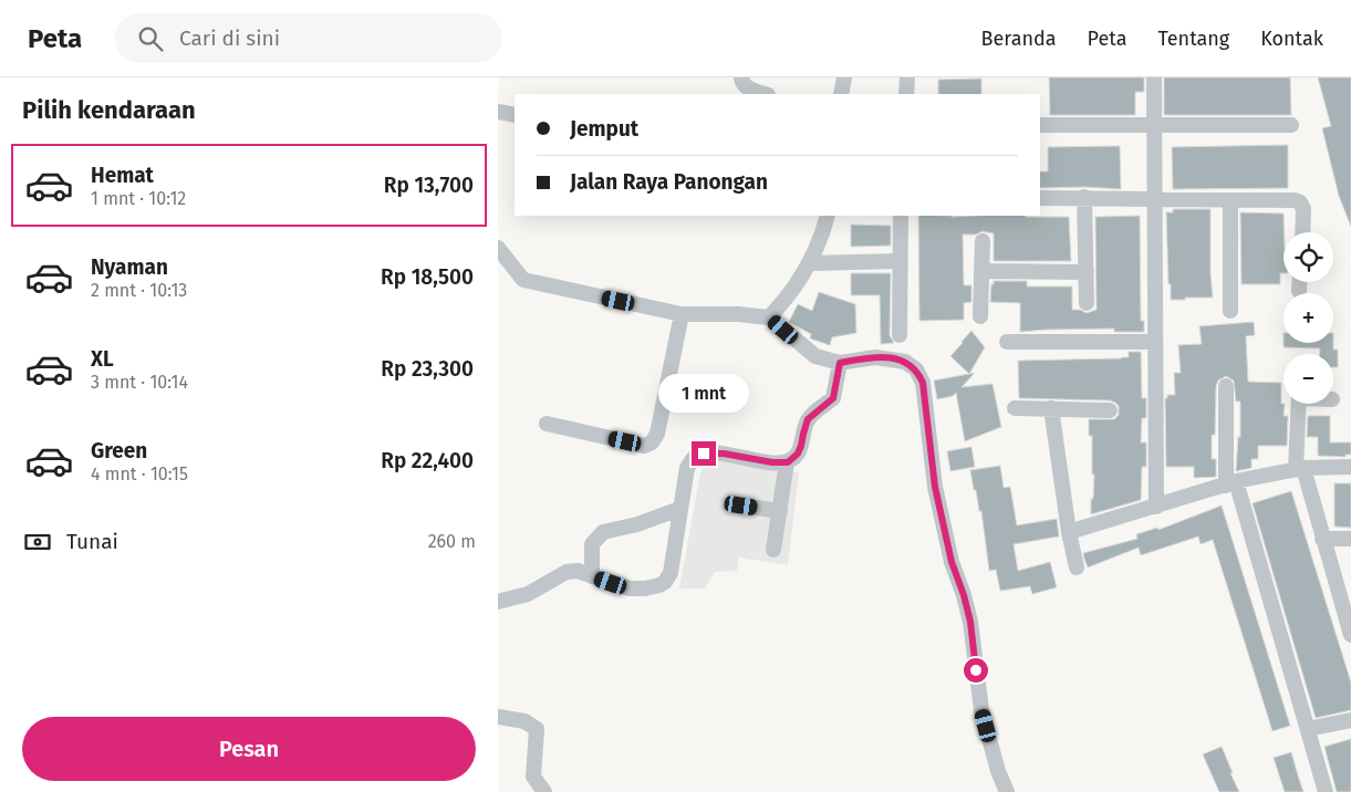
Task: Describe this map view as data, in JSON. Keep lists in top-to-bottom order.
{
  "page": {
    "header": "Peta",
    "search": "Cari di sini",
    "nav": [
      "Beranda",
      "Peta",
      "Tentang",
      "Kontak"
    ],
    "heading": "Pilih kendaraan",
    "banner": ["Jemput", "Jalan Raya Panongan"],
    "list": [
      {
        "name": "Hemat",
        "note": "1 mnt · 10:12",
        "value": "Rp 13,700"
      },
      {
        "name": "Nyaman",
        "note": "2 mnt · 10:13",
        "value": "Rp 18,500"
      },
      {
        "name": "XL",
        "note": "3 mnt · 10:14",
        "value": "Rp 23,300"
      },
      {
        "name": "Green",
        "note": "4 mnt · 10:15",
        "value": "Rp 22,400"
      }
    ],
    "map_buttons": ["+", "−"],
    "bubble": "1 mnt",
    "pay": ["Tunai", "260 m"],
    "buttons": "Pesan"
  }
}
